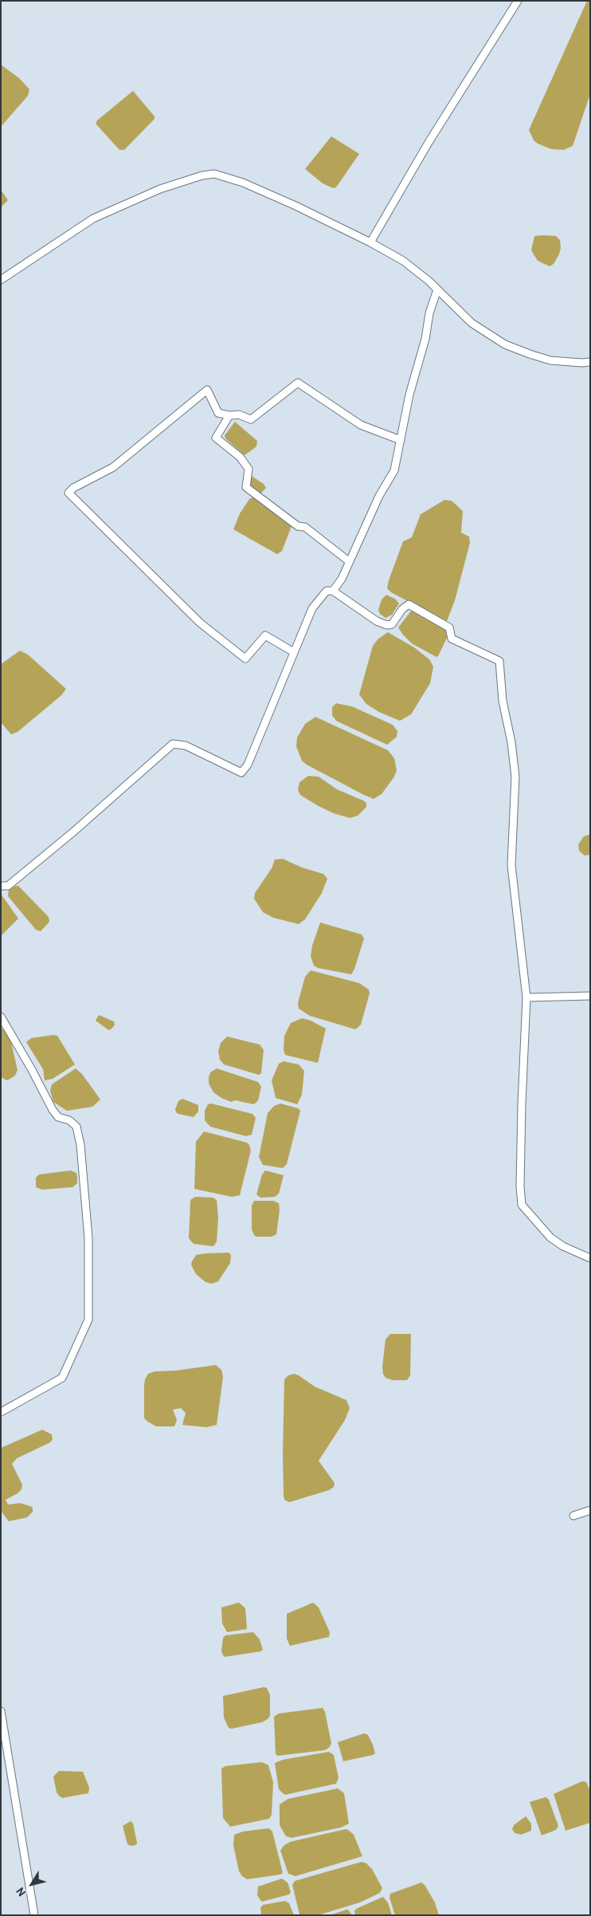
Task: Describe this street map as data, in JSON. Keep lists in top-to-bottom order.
{
  "north": "bottom left"
}
